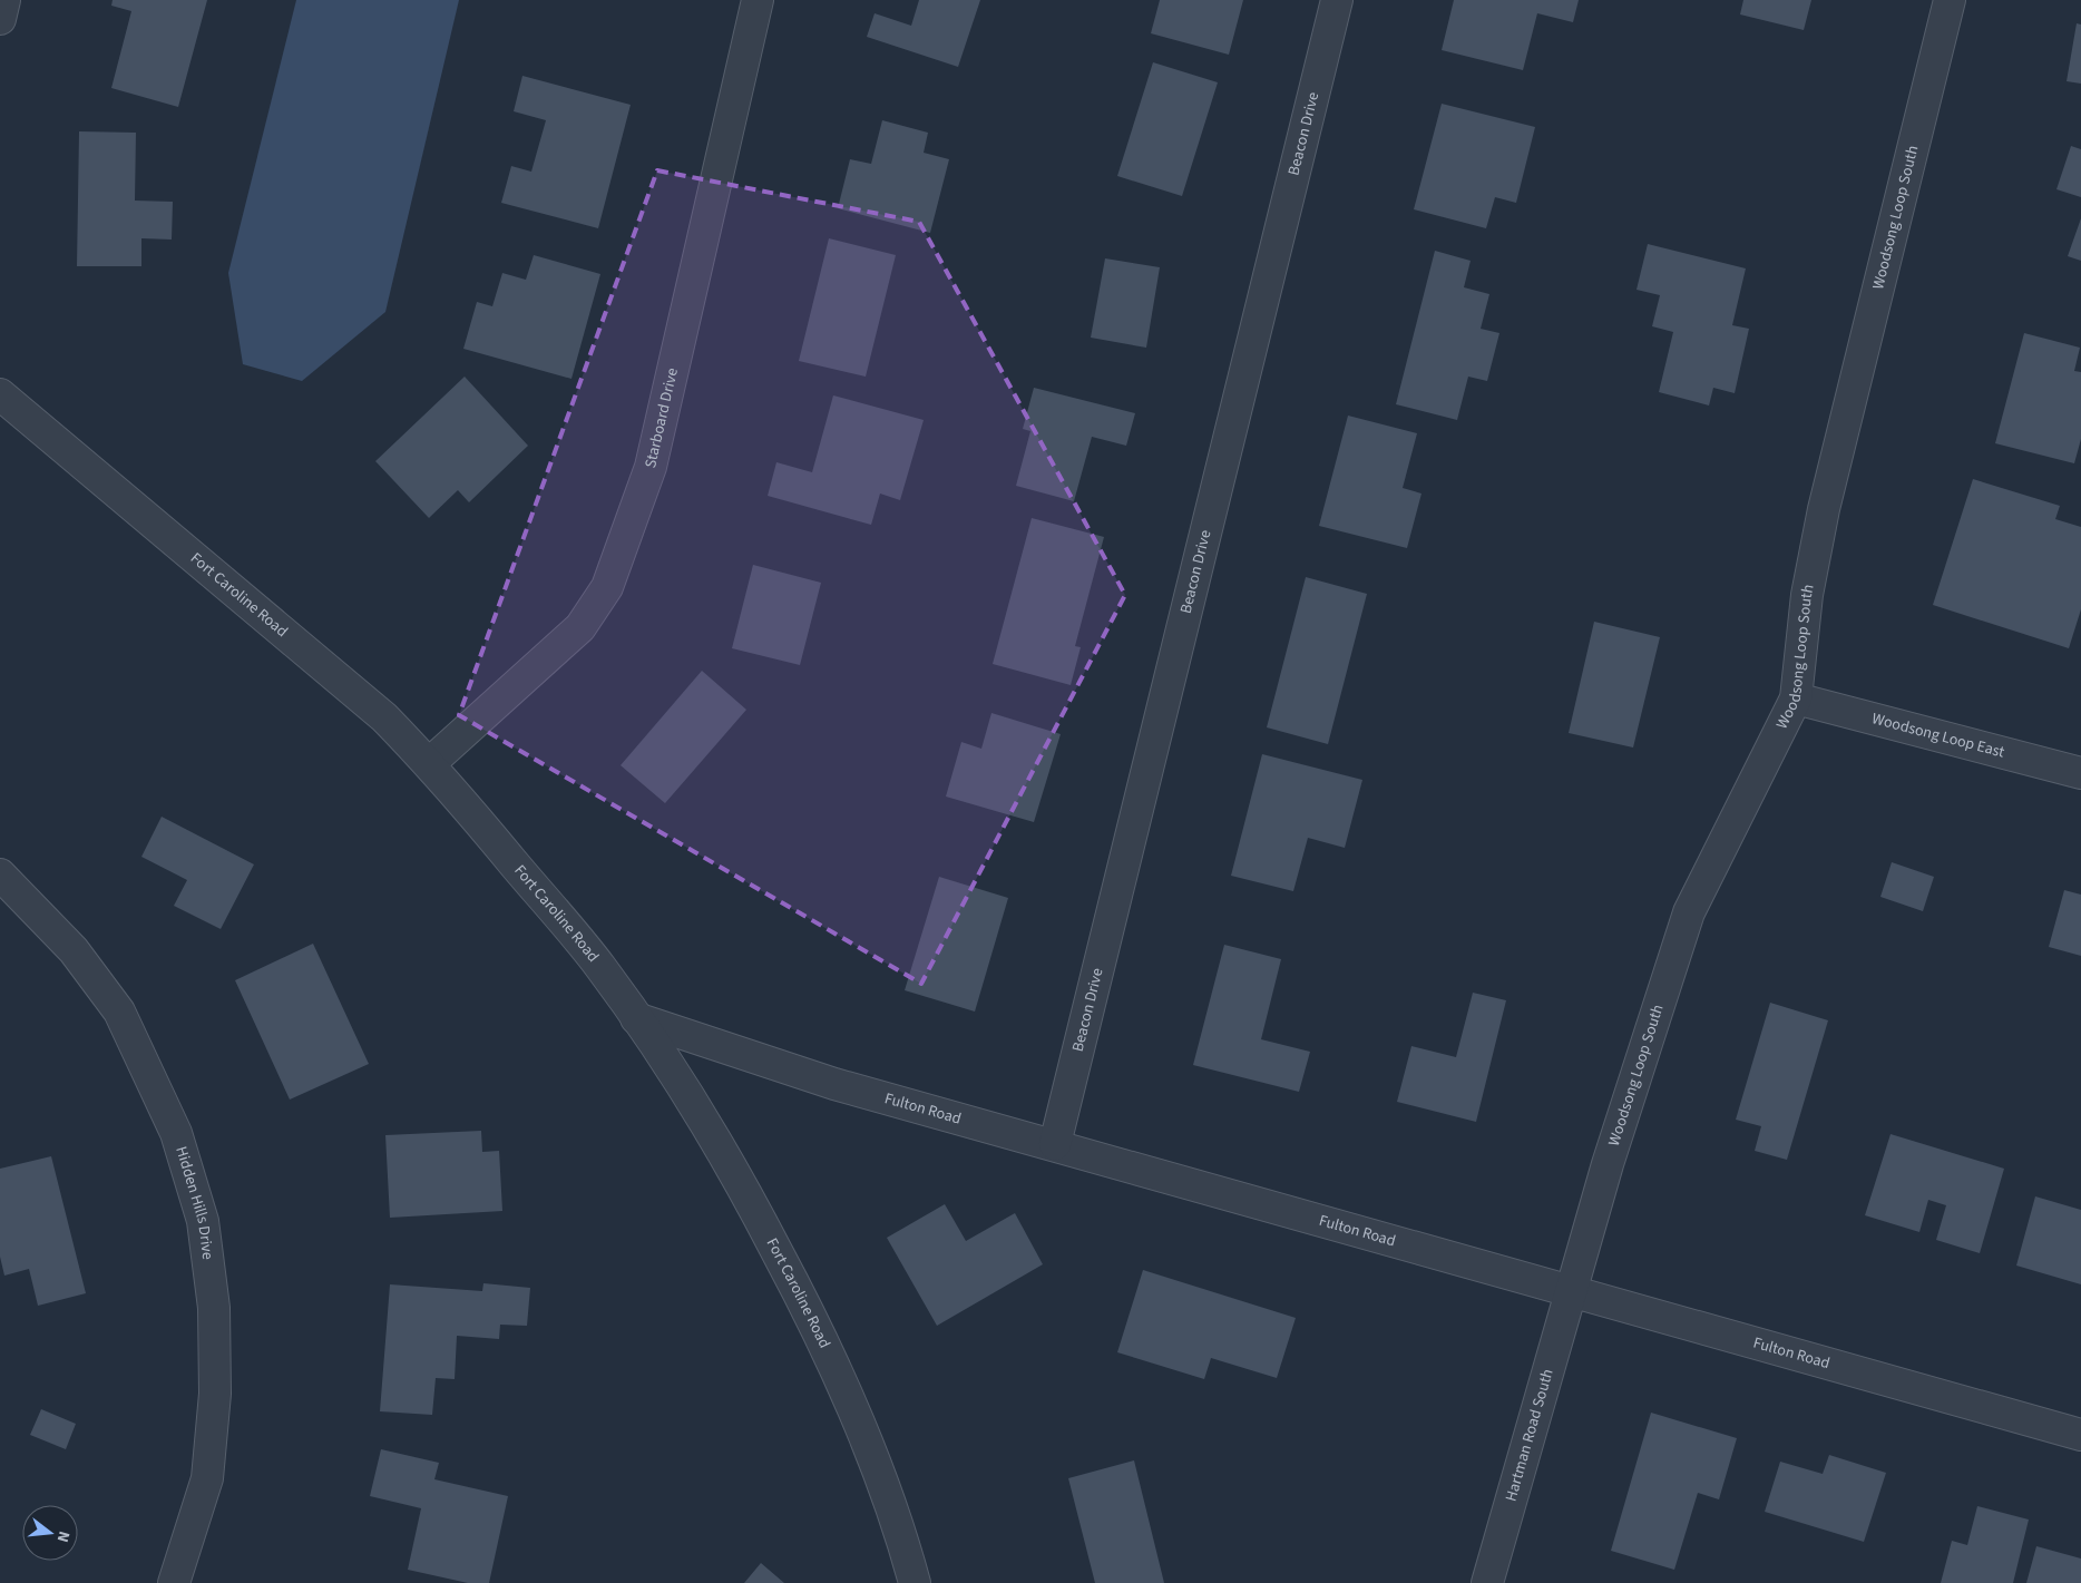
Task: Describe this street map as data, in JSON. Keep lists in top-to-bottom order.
{
  "streets": {
    "street": [
      "Beacon Drive",
      "Woodsong Loop South",
      "Starboard Drive",
      "Fort Caroline Road",
      "Woodsong Loop East",
      "Fulton Road",
      "Hidden Hills Drive",
      "Hartman Road South"
    ]
  },
  "crossings": [
    ["Beacon Drive", "Fulton Road"],
    ["Woodsong Loop South", "Woodsong Loop East"],
    ["Woodsong Loop South", "Fulton Road"],
    ["Woodsong Loop South", "Hartman Road South"],
    ["Starboard Drive", "Fort Caroline Road"],
    ["Fort Caroline Road", "Fulton Road"],
    ["Fulton Road", "Hartman Road South"]
  ],
  "north": "right"
}
